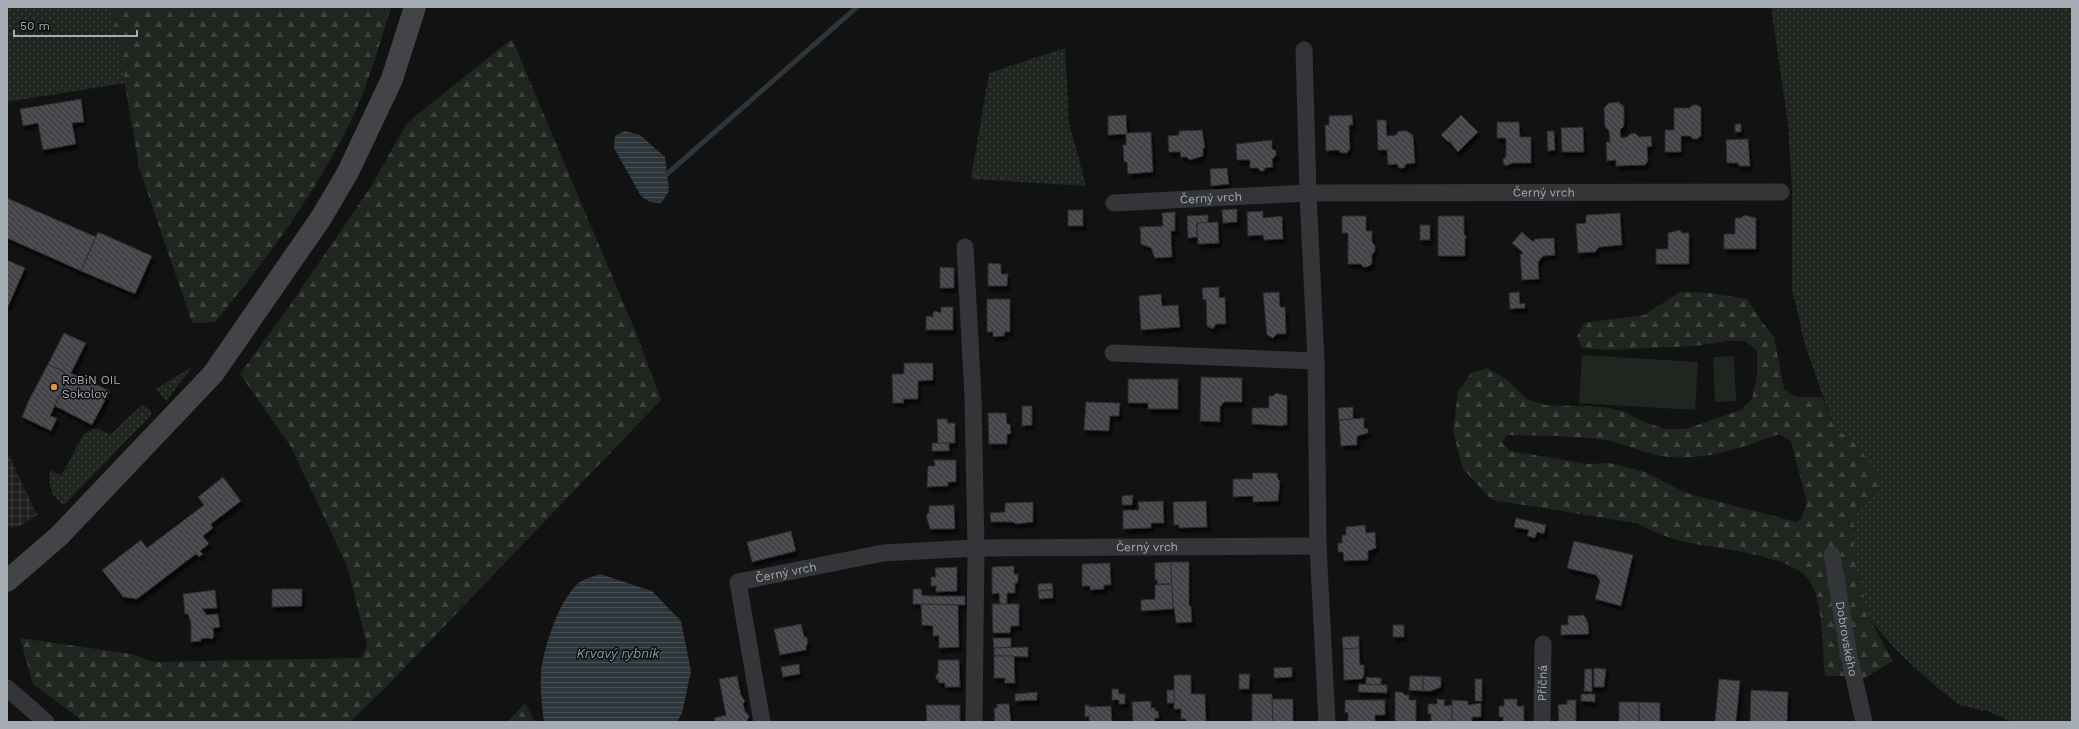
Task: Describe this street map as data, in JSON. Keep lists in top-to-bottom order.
{
  "streets": {
    "street": ["Černý vrch", "Dobrovského", "Příčná"]
  },
  "water": ["Krvavý rybník"],
  "places": ["RoBiN OIL Sokolov"],
  "scale_bar": "50 m"
}
